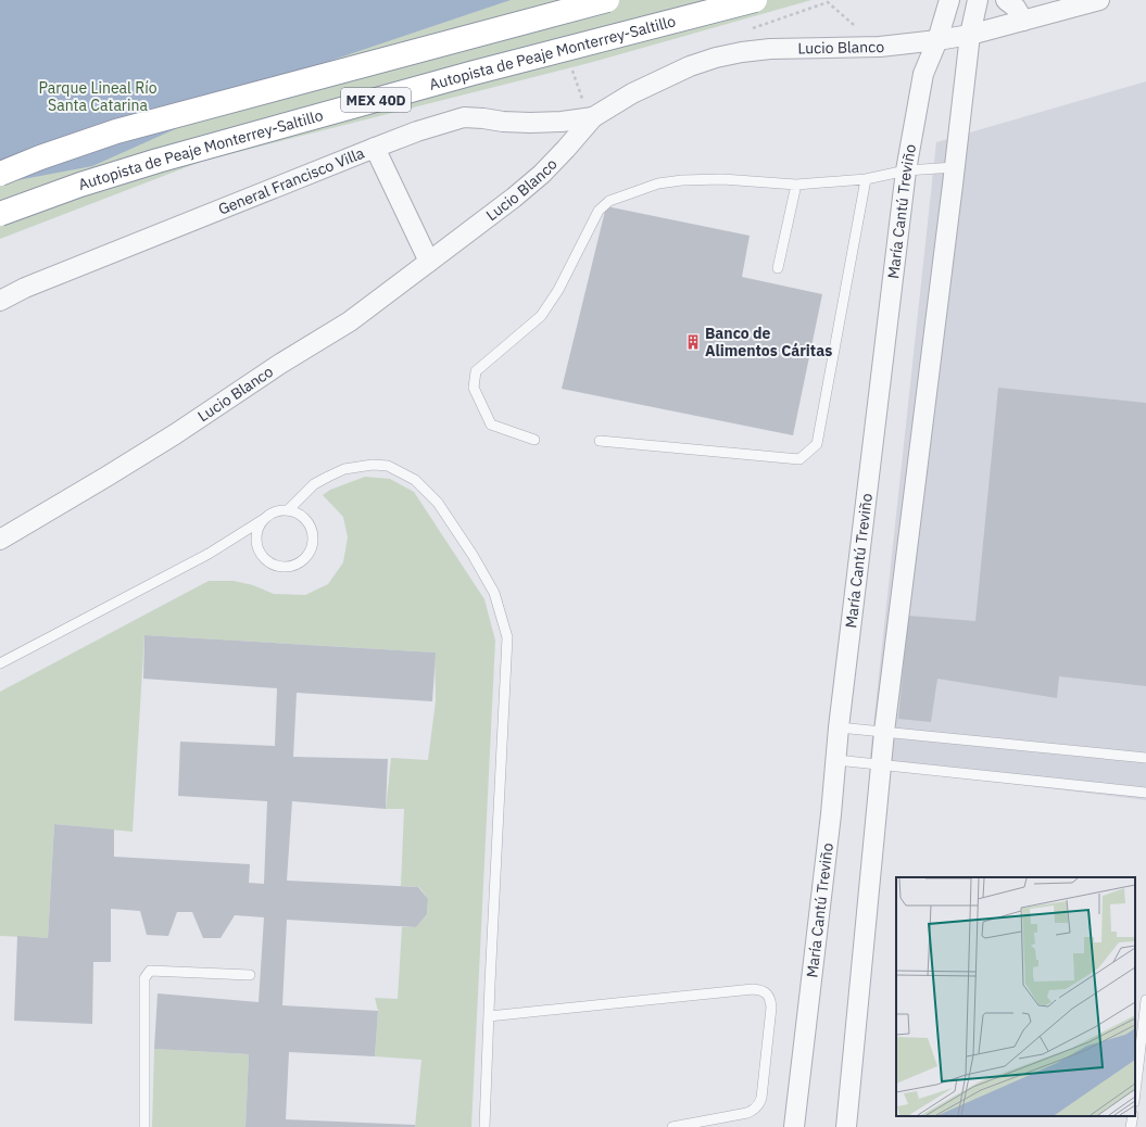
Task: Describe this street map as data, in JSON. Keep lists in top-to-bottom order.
{
  "streets": {
    "highway": ["Autopista de Peaje Monterrey-Saltillo", "MEX 40D"],
    "street": ["Lucio Blanco", "General Francisco Villa", "María Cantú Treviño"]
  },
  "crossings": [
    ["Lucio Blanco", "General Francisco Villa"],
    ["Lucio Blanco", "María Cantú Treviño"]
  ],
  "parks": ["Parque Lineal Río Santa Catarina"],
  "places": {
    "building": ["Banco de Alimentos Cáritas"]
  }
}
